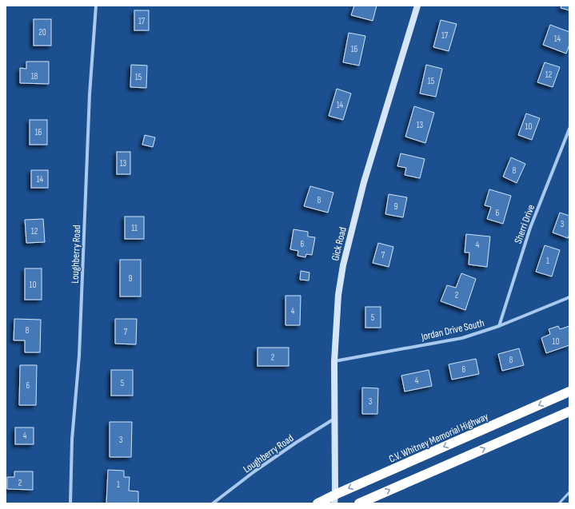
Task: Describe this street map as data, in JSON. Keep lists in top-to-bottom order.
{
  "streets": {
    "highway": ["C.V. Whitney Memorial Highway"],
    "street": [
      "Sherri Drive",
      "Gick Road",
      "Loughberry Road",
      "Jordan Drive South"
    ]
  },
  "crossings": [
    ["Sherri Drive", "Jordan Drive South"],
    ["Gick Road", "Loughberry Road"],
    ["Gick Road", "Jordan Drive South"],
    ["Gick Road", "C.V. Whitney Memorial Highway"]
  ],
  "house_numbers": [
    "17",
    "20",
    "17",
    "14",
    "16",
    "12",
    "18",
    "15",
    "15",
    "14",
    "13",
    "10",
    "16",
    "13",
    "8",
    "14",
    "8",
    "9",
    "6",
    "3",
    "11",
    "12",
    "6",
    "4",
    "7",
    "1",
    "9",
    "10",
    "2",
    "4",
    "5",
    "8",
    "7",
    "10",
    "2",
    "8",
    "6",
    "4",
    "5",
    "6",
    "3",
    "4",
    "3",
    "2",
    "1"
  ]
}
